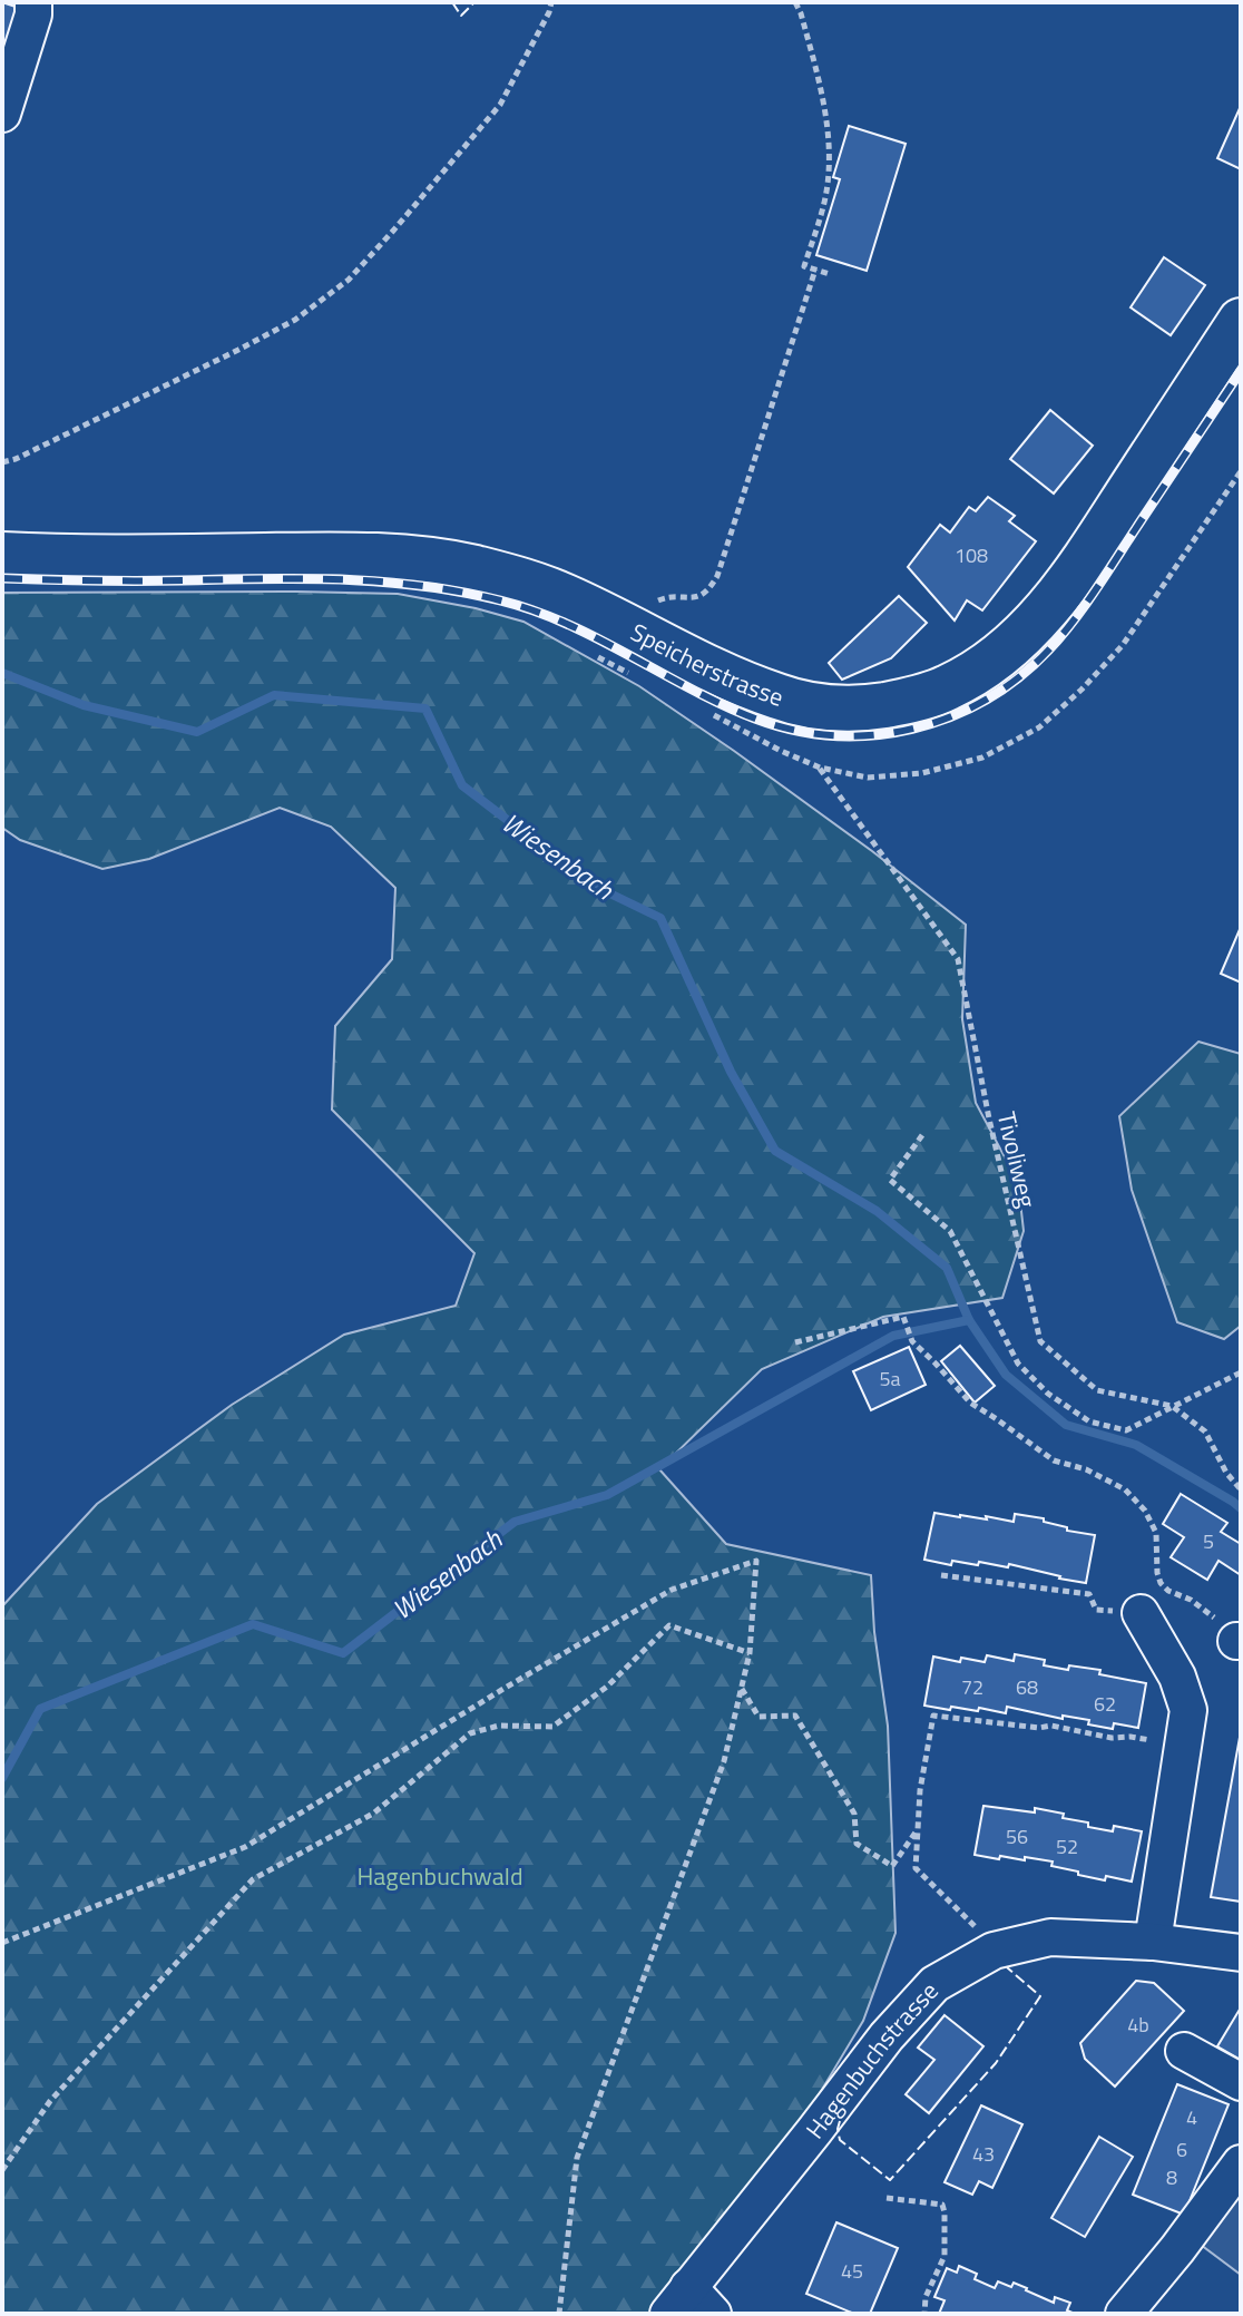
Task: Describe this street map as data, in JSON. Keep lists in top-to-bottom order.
{
  "streets": {
    "main road": ["Speicherstrasse"],
    "street": ["Hagenbuchstrasse"],
    "path": ["Tivoliweg"]
  },
  "water": ["Wiesenbach"],
  "parks": ["Hagenbuchwald"],
  "house_numbers": [
    "108",
    "5a",
    "5",
    "72",
    "68",
    "62",
    "56",
    "52",
    "4b",
    "4",
    "6",
    "43",
    "8",
    "45"
  ]
}
